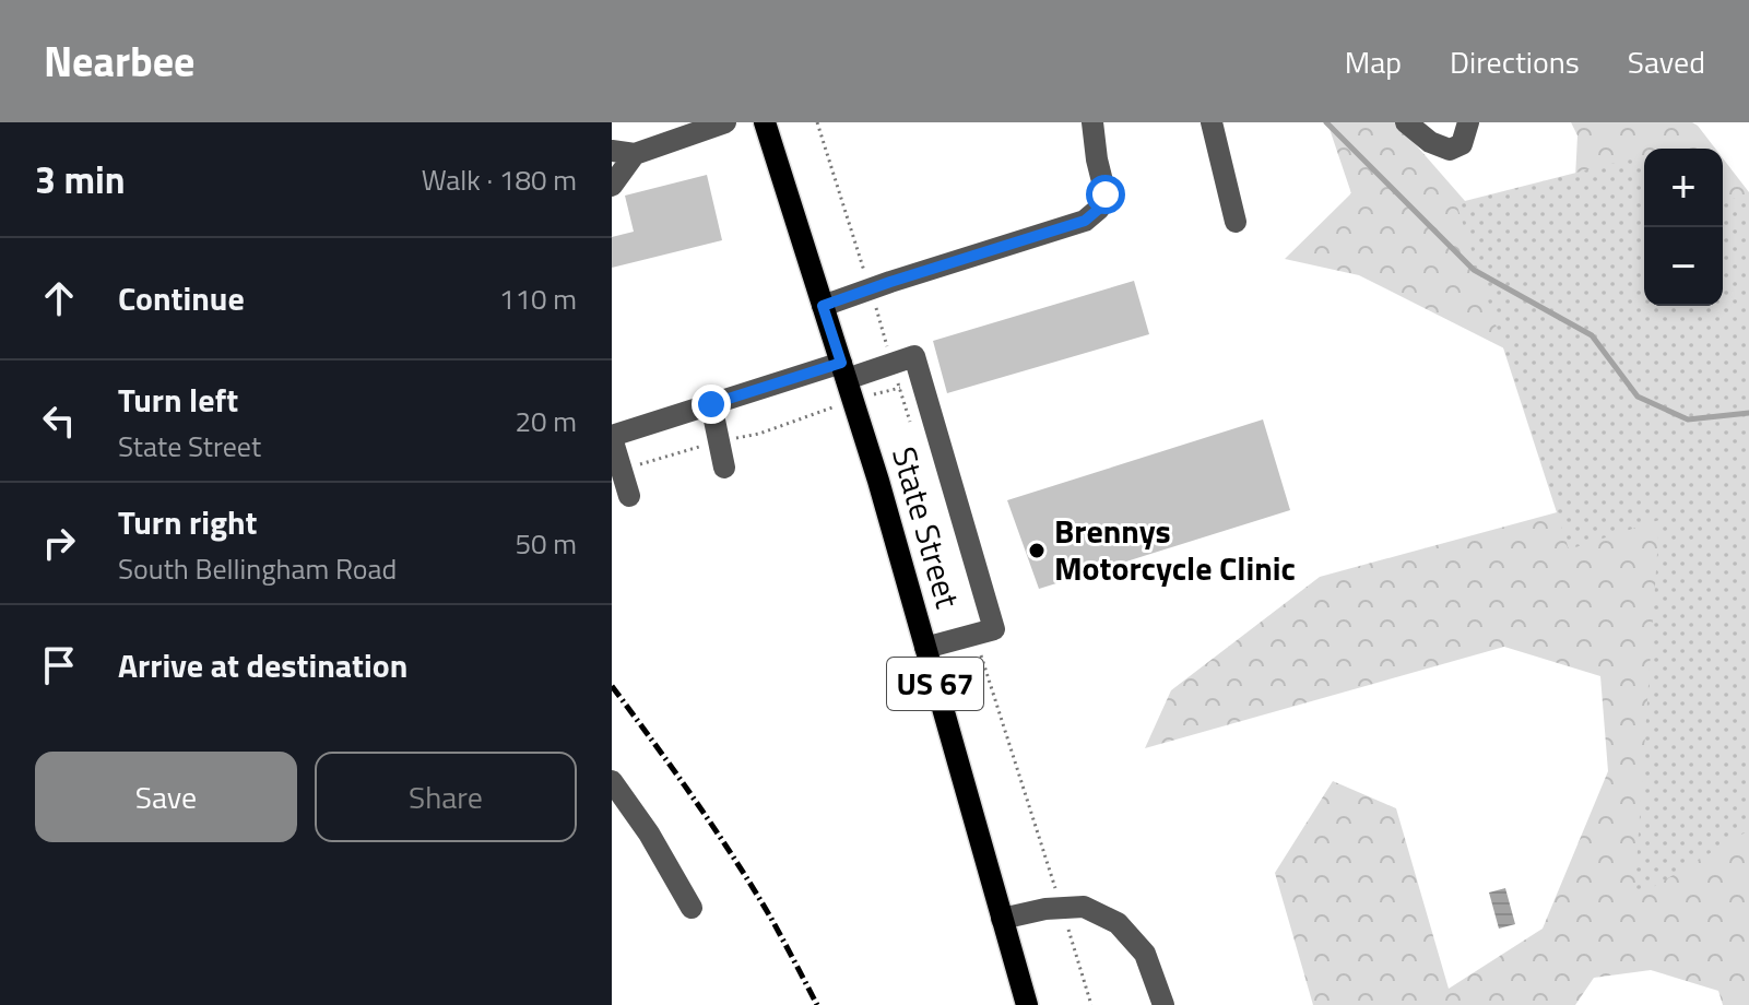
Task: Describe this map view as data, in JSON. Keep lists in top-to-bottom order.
{
  "streets": {
    "main road": ["State Street", "US 67"]
  },
  "places": ["Brennys Motorcycle Clinic"],
  "page": {
    "header": "Nearbee",
    "nav": ["Map", "Directions", "Saved"],
    "heading": ["3 min", "Walk · 180 m"],
    "map_buttons": ["+", "−"],
    "list": [
      ["Continue", "110 m"],
      ["Turn left", "State Street", "20 m"],
      ["Turn right", "South Bellingham Road", "50 m"],
      "Arrive at destination"
    ],
    "buttons": ["Save", "Share"]
  }
}
